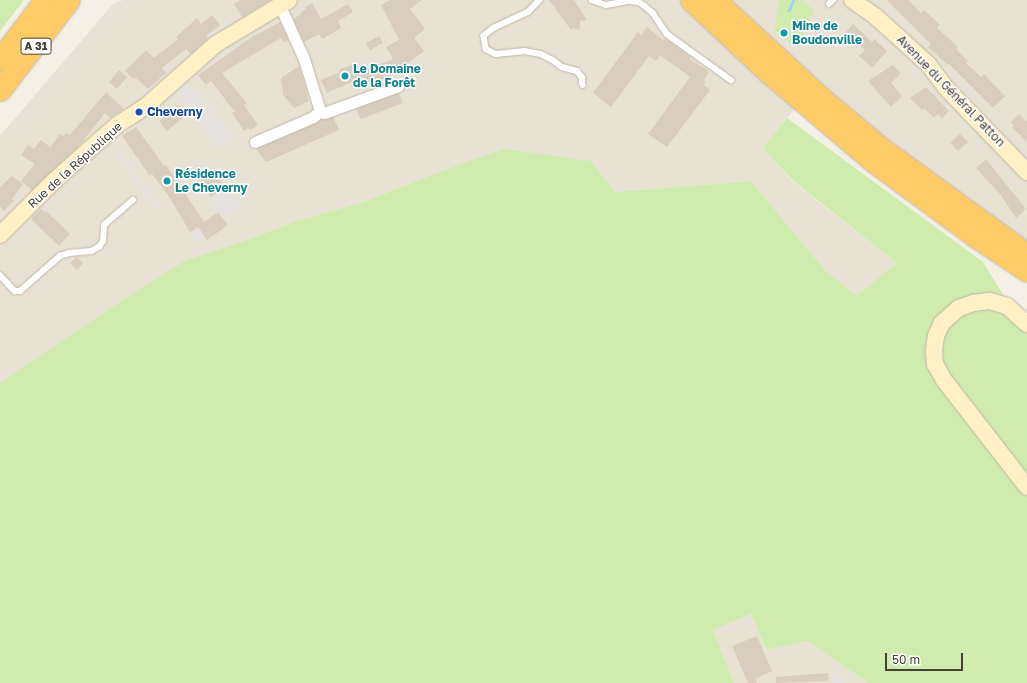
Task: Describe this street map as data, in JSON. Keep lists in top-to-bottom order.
{
  "streets": {
    "highway": ["A 31"],
    "street": ["Avenue du Général Patton", "Rue de la République"]
  },
  "places": [
    "Mine de Boudonville",
    "Le Domaine de la Forêt",
    "Cheverny",
    "Résidence Le Cheverny"
  ],
  "scale_bar": "50 m"
}
